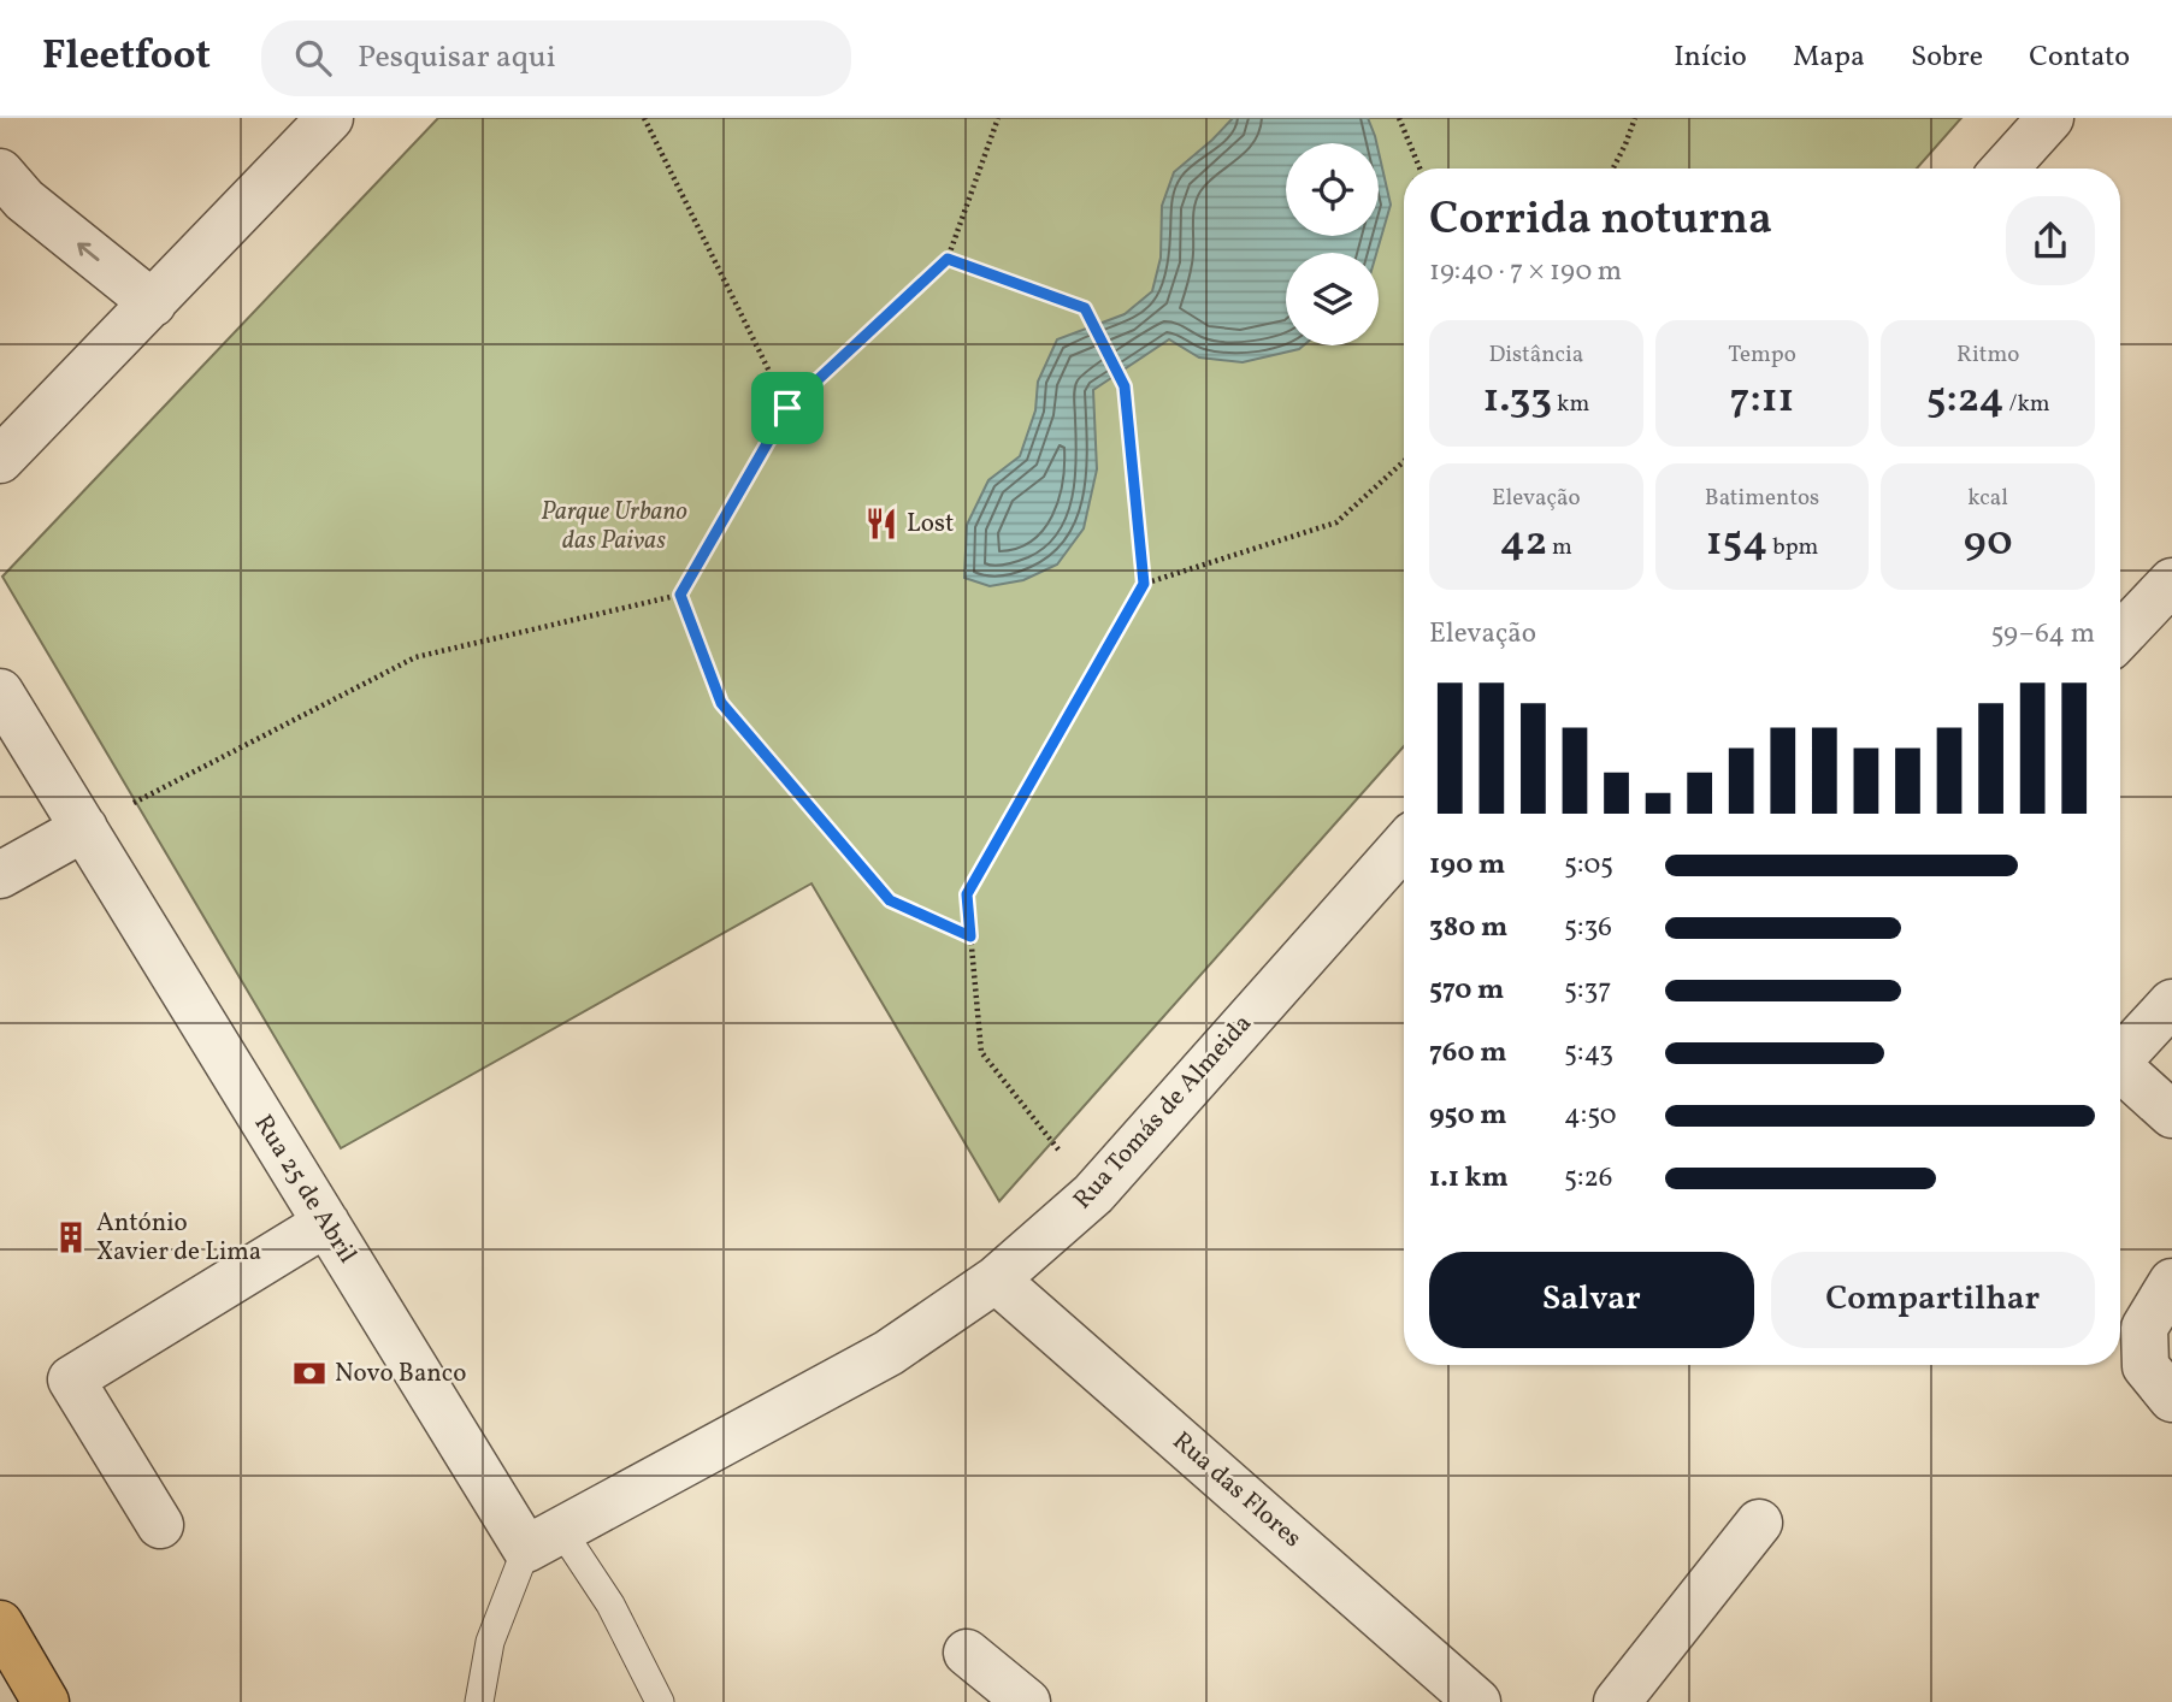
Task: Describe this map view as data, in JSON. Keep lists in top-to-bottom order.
{
  "streets": {
    "street": ["Rua Tomás de Almeida", "Rua 25 de Abril", "Rua das Flores"]
  },
  "crossings": [
    ["Rua Tomás de Almeida", "Rua 25 de Abril"],
    ["Rua Tomás de Almeida", "Rua das Flores"]
  ],
  "parks": ["Parque Urbano das Paivas"],
  "places": {
    "restaurant": ["Lost"],
    "building": ["António Xavier de Lima"],
    "bank": ["Novo Banco"]
  },
  "page": {
    "header": "Fleetfoot",
    "search": "Pesquisar aqui",
    "nav": [
      "Início",
      "Mapa",
      "Sobre",
      "Contato"
    ],
    "heading": ["Corrida noturna", "19:40 · 7 × 190 m"],
    "stats": [
      ["Distância", "1.33 km"],
      ["Tempo", "7:11"],
      ["Ritmo", "5:24 /km"],
      ["Elevação", "42 m"],
      ["Batimentos", "154 bpm"],
      ["kcal", "90"]
    ],
    "chart": ["Elevação", "59–64 m"],
    "list": [
      {
        "name": "190 m",
        "note": "5:05"
      },
      {
        "name": "380 m",
        "note": "5:36"
      },
      {
        "name": "570 m",
        "note": "5:37"
      },
      {
        "name": "760 m",
        "note": "5:43"
      },
      {
        "name": "950 m",
        "note": "4:50"
      },
      {
        "name": "1.1 km",
        "note": "5:26"
      }
    ],
    "buttons": ["Salvar", "Compartilhar"]
  }
}
